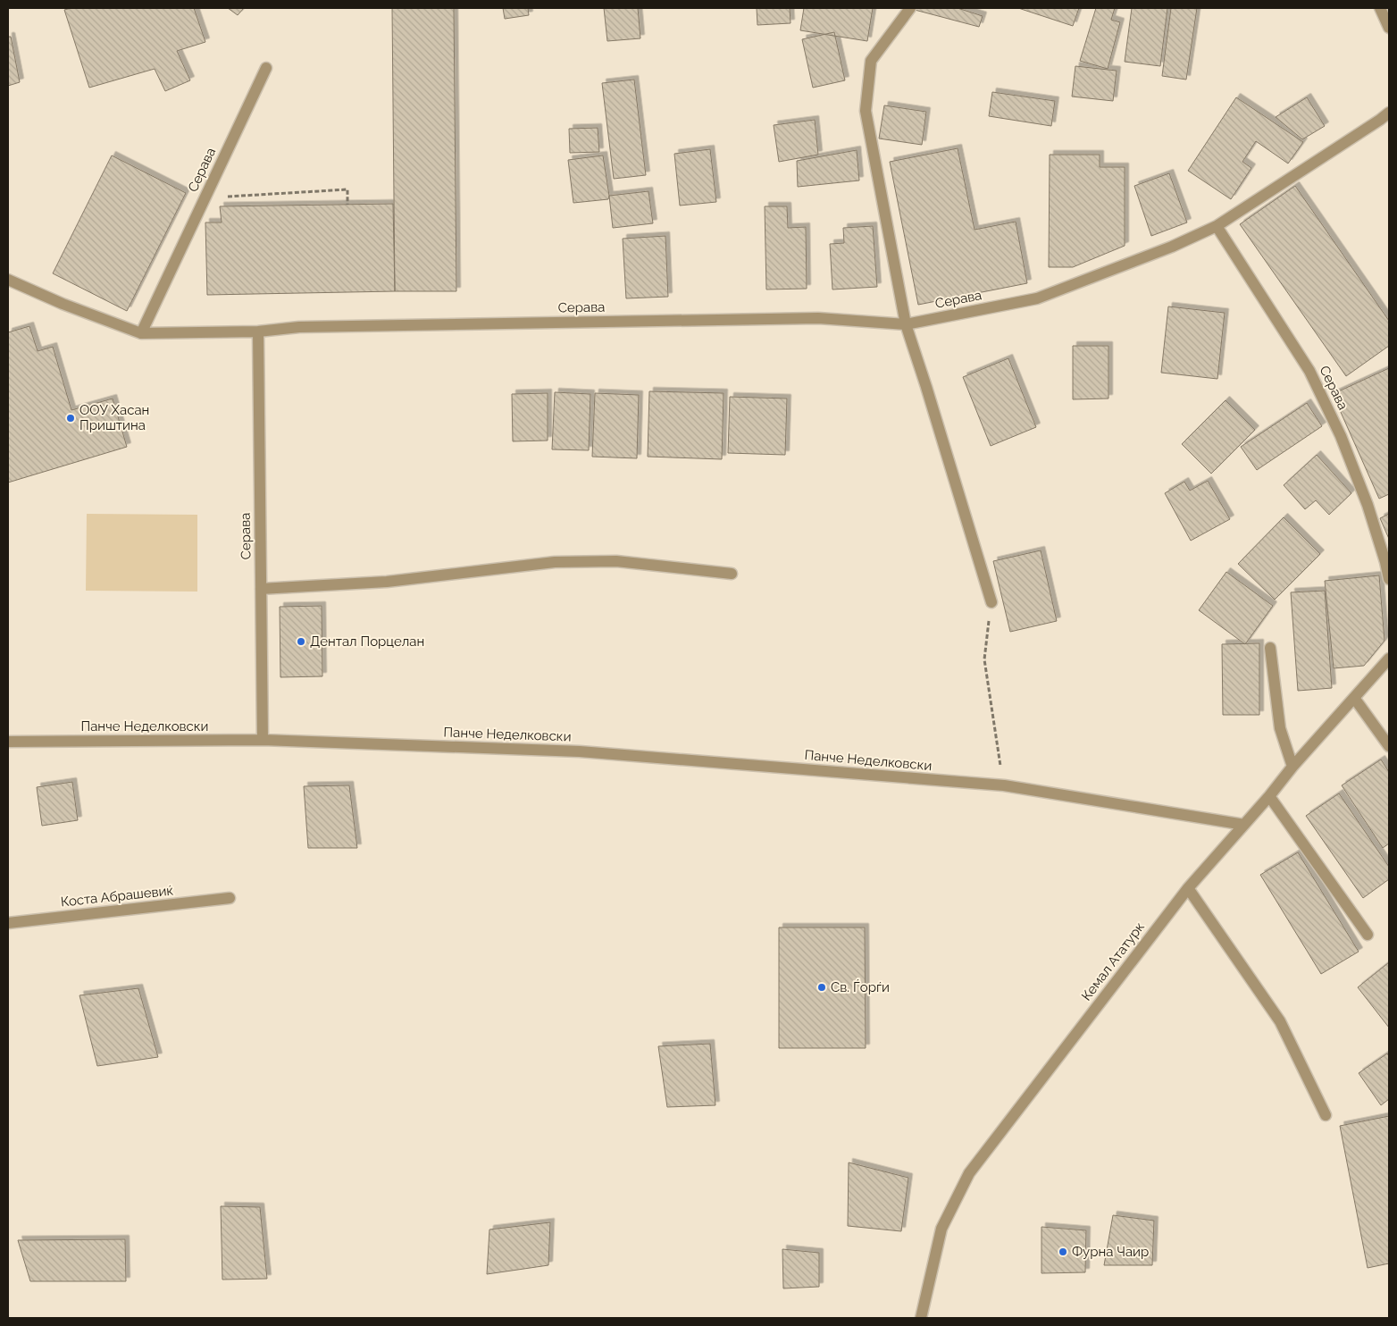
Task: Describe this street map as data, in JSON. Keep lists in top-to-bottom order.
{
  "streets": {
    "street": [
      "Серава",
      "Панче Неделковски",
      "Коста Абрашевиќ",
      "Кемал Ататурк"
    ]
  },
  "crossings": [
    ["Серава", "Панче Неделковски"],
    ["Панче Неделковски", "Кемал Ататурк"]
  ],
  "places": [
    "ООУ Хасан Приштина",
    "Дентал Порцелан",
    "Св. Ѓорѓи",
    "Фурна Чаир"
  ]
}
